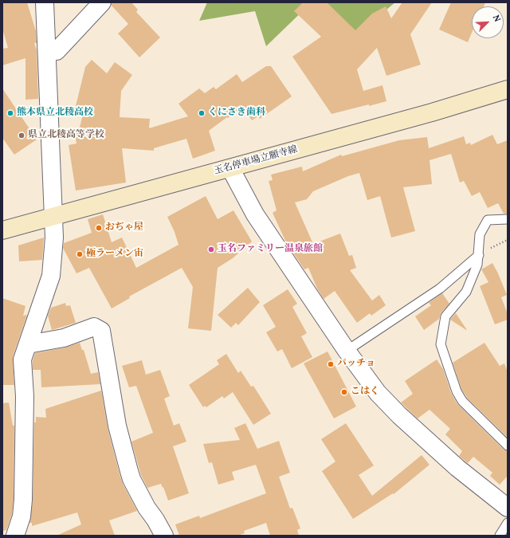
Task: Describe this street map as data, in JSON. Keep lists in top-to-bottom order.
{
  "streets": {
    "main road": ["玉名停車場立願寺線"]
  },
  "places": [
    "熊本県立北稜高校",
    "くにさき歯科",
    "県立北稜高等学校",
    "おぢゃ屋",
    "玉名ファミリー温泉旅館",
    "極ラーメン宙",
    "パッチョ",
    "こはく"
  ],
  "north": "top right"
}
